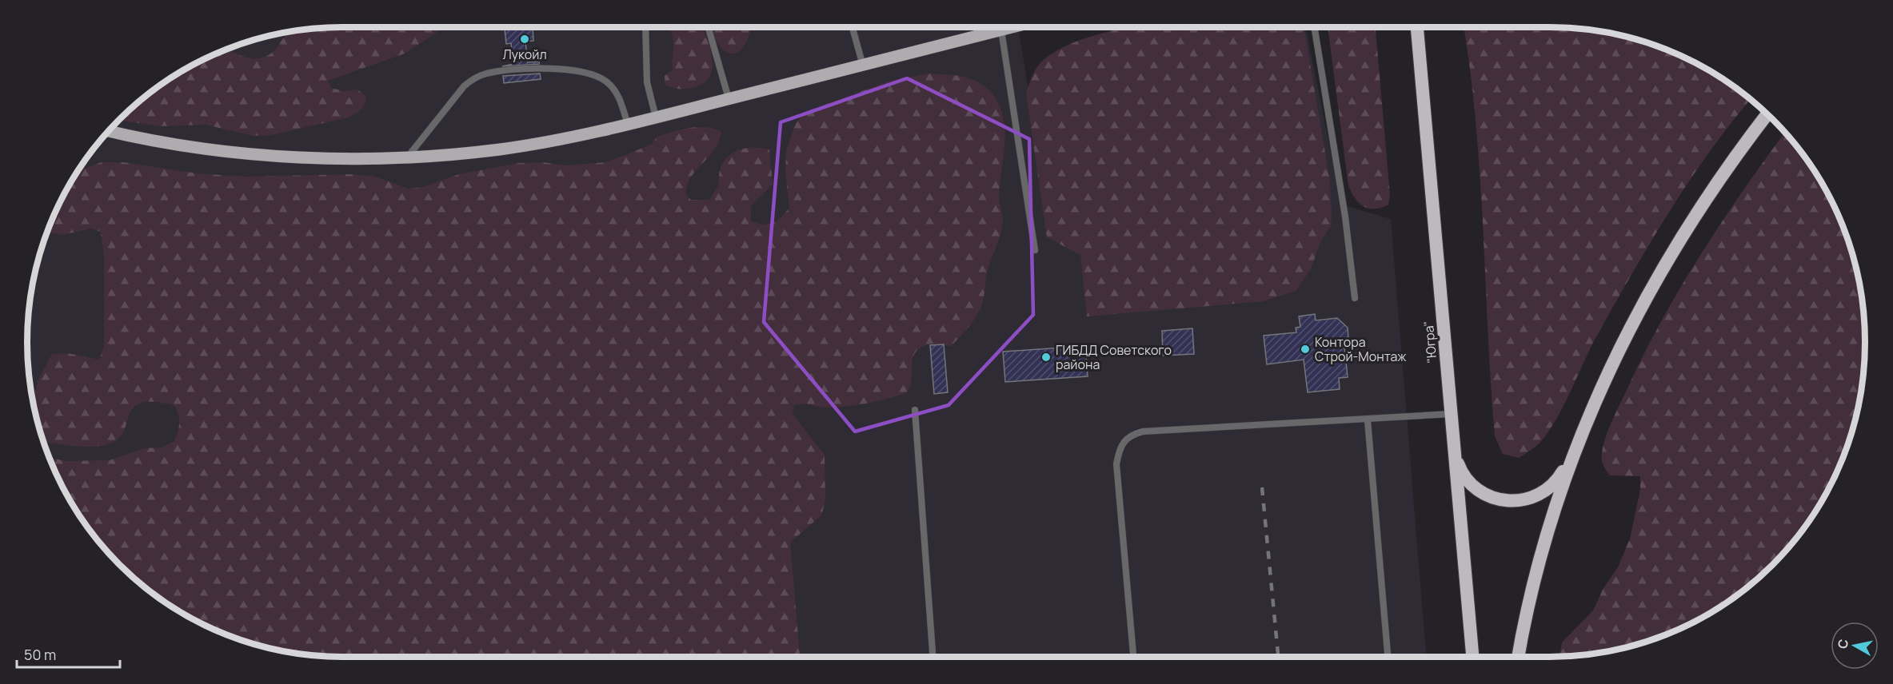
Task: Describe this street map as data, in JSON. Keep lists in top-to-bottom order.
{
  "streets": {
    "highway": ["\"Югра\""]
  },
  "places": ["Лукойл", "Контора Строй-Монтаж", "ГИБДД Советского района"],
  "scale_bar": "50 m",
  "north": "left"
}
